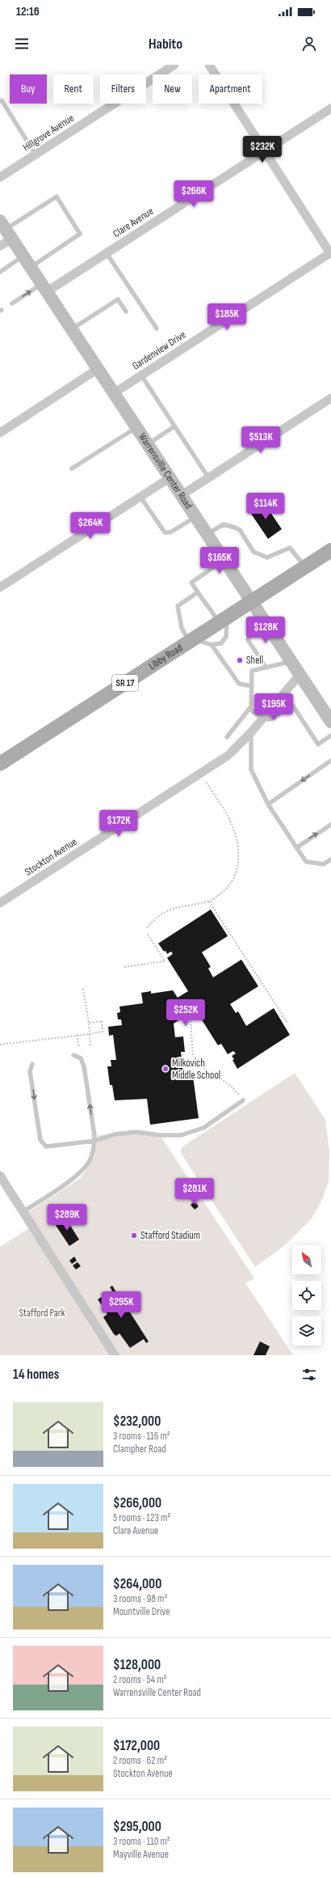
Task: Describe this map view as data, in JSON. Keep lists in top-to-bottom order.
{
  "streets": {
    "main road": ["Warrensville Center Road", "Libby Road", "SR 17"],
    "street": [
      "Hillgrove Avenue",
      "Clare Avenue",
      "Gardenview Drive",
      "Stockton Avenue"
    ]
  },
  "crossings": [
    ["Clare Avenue", "Warrensville Center Road"],
    ["Gardenview Drive", "Warrensville Center Road"],
    ["Warrensville Center Road", "Libby Road"],
    ["Warrensville Center Road", "Stockton Avenue"]
  ],
  "parks": ["Stafford Park"],
  "places": ["Shell", "Milkovich Middle School", "Stafford Stadium"],
  "north": "top left",
  "page": {
    "status": "12:16",
    "header": "Habito",
    "chip": [
      "Buy",
      "Rent",
      "Filters",
      "New",
      "Apartment"
    ],
    "price": [
      "$232K",
      "$266K",
      "$185K",
      "$513K",
      "$114K",
      "$264K",
      "$165K",
      "$128K",
      "$195K",
      "$172K",
      "$252K",
      "$281K",
      "$289K",
      "$295K"
    ],
    "heading": "14 homes",
    "list": [
      {
        "name": "$232,000",
        "note": "3 rooms · 116 m² · Clampher Road"
      },
      {
        "name": "$266,000",
        "note": "5 rooms · 123 m² · Clare Avenue"
      },
      {
        "name": "$264,000",
        "note": "3 rooms · 98 m² · Mountville Drive"
      },
      {
        "name": "$128,000",
        "note": "2 rooms · 54 m² · Warrensville Center Road"
      },
      {
        "name": "$172,000",
        "note": "2 rooms · 62 m² · Stockton Avenue"
      },
      {
        "name": "$295,000",
        "note": "3 rooms · 110 m² · Mayville Avenue"
      }
    ]
  }
}
